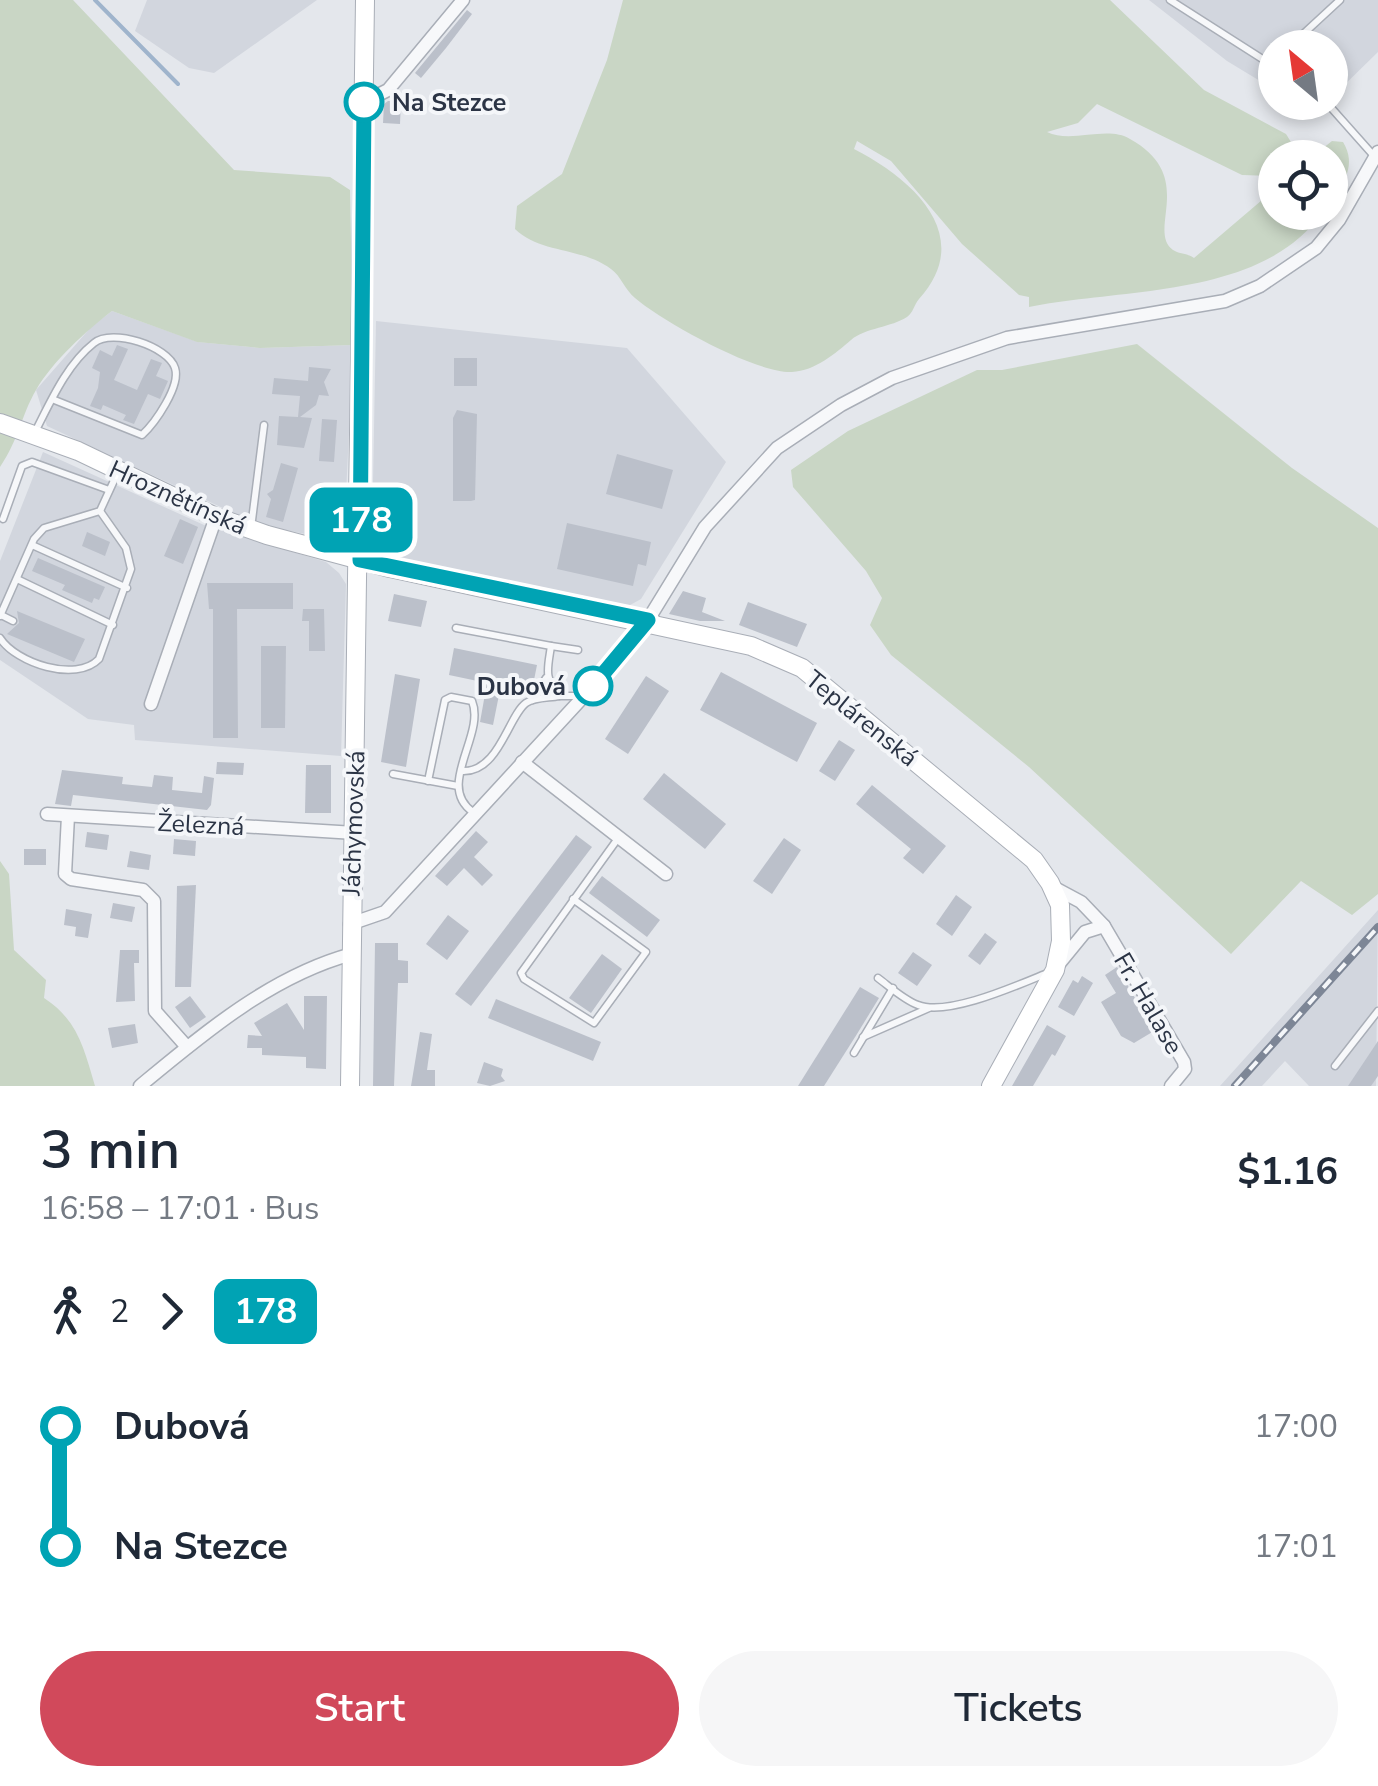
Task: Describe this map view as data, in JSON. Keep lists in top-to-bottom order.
{
  "streets": {
    "street": [
      "Hroznětínská",
      "Teplárenská",
      "Jáchymovská",
      "Železná",
      "Fr. Halase"
    ]
  },
  "crossings": [
    ["Hroznětínská", "Teplárenská"],
    ["Hroznětínská", "Jáchymovská"],
    ["Teplárenská", "Jáchymovská"],
    ["Teplárenská", "Fr. Halase"],
    ["Jáchymovská", "Železná"]
  ],
  "places": ["Na Stezce", "Dubová"],
  "lines": ["bus line 178"],
  "north": "top left",
  "page": {
    "on_map": "178",
    "heading": ["3 min", "16:58 – 17:01 · Bus", "$1.16"],
    "legs": ["2", "178"],
    "list": [
      {
        "name": "Dubová",
        "value": "17:00"
      },
      {
        "name": "Na Stezce",
        "value": "17:01"
      }
    ],
    "buttons": ["Start", "Tickets"]
  }
}
